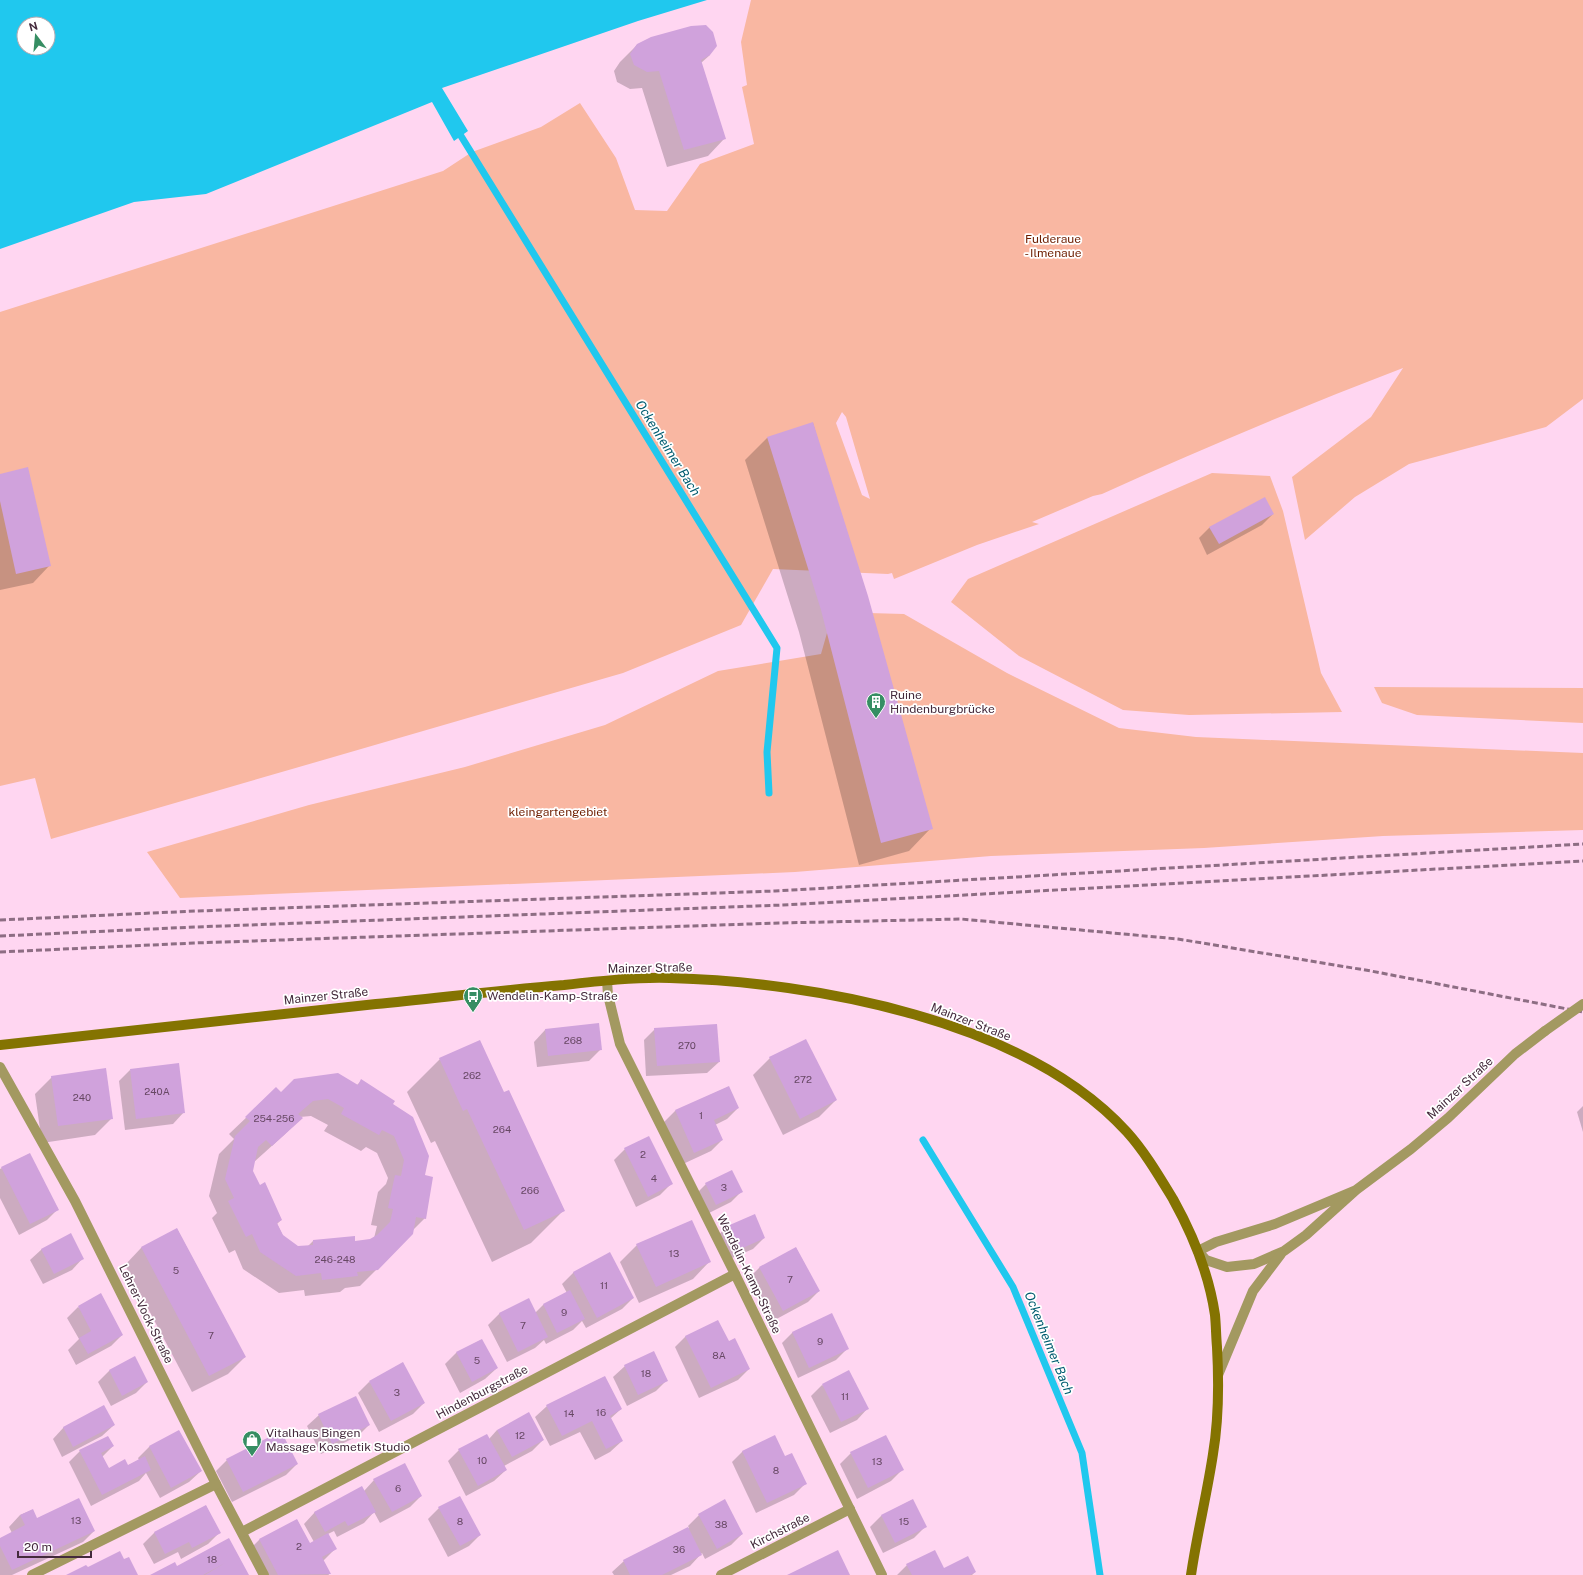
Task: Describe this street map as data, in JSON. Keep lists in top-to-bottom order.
{
  "streets": {
    "main road": ["Mainzer Straße"],
    "street": [
      "Wendelin-Kamp-Straße",
      "Lehrer-Vock-Straße",
      "Hindenburgstraße",
      "Kirchstraße"
    ]
  },
  "crossings": [
    ["Mainzer Straße", "Wendelin-Kamp-Straße"],
    ["Wendelin-Kamp-Straße", "Hindenburgstraße"],
    ["Wendelin-Kamp-Straße", "Kirchstraße"],
    ["Lehrer-Vock-Straße", "Hindenburgstraße"]
  ],
  "water": ["Ockenheimer Bach"],
  "parks": ["Fulderaue - Ilmenaue", "kleingartengebiet"],
  "places": {
    "building": ["Ruine Hindenburgbrücke"],
    "bus stop": ["Wendelin-Kamp-Straße"],
    "shop": ["Vitalhaus Bingen Massage Kosmetik Studio"]
  },
  "house_numbers": [
    "268",
    "270",
    "262",
    "272",
    "240A",
    "240",
    "1",
    "254-256",
    "264",
    "2",
    "4",
    "3",
    "266",
    "13",
    "246-248",
    "5",
    "7",
    "11",
    "9",
    "7",
    "7",
    "9",
    "8A",
    "5",
    "18",
    "3",
    "11",
    "16",
    "14",
    "12",
    "10",
    "13",
    "8",
    "6",
    "13",
    "8",
    "15",
    "38",
    "2",
    "36",
    "18"
  ],
  "scale_bar": "20 m",
  "north": "top"
}
